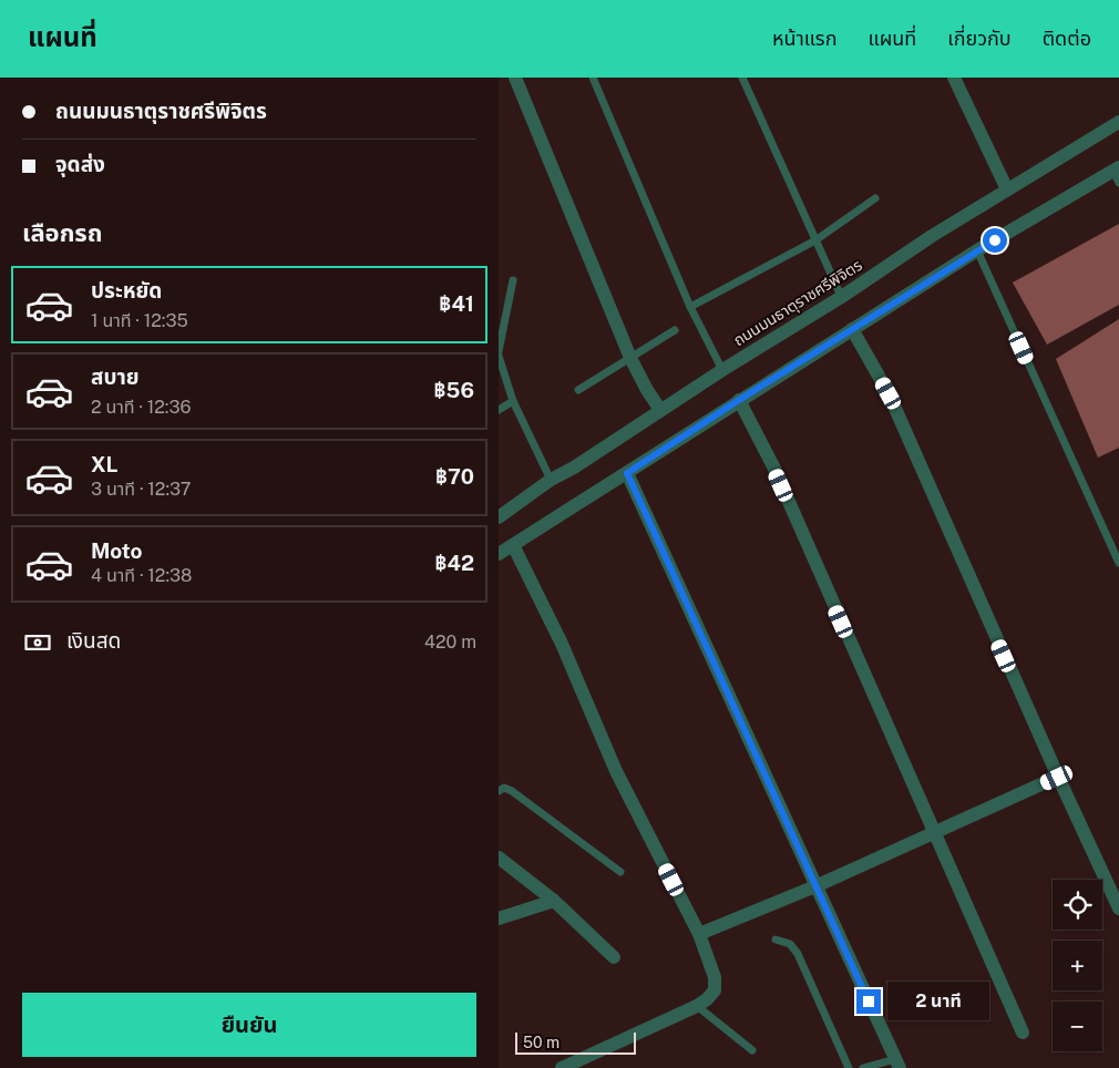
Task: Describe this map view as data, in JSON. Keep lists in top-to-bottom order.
{
  "streets": {
    "street": ["ถนนมนธาตุราชศรีพิจิตร"]
  },
  "scale_bar": "50 m",
  "page": {
    "header": "แผนที่",
    "nav": [
      "หน้าแรก",
      "แผนที่",
      "เกี่ยวกับ",
      "ติดต่อ"
    ],
    "banner": ["ถนนมนธาตุราชศรีพิจิตร", "จุดส่ง"],
    "heading": "เลือกรถ",
    "list": [
      {
        "name": "ประหยัด",
        "note": "1 นาที · 12:35",
        "value": "฿41"
      },
      {
        "name": "สบาย",
        "note": "2 นาที · 12:36",
        "value": "฿56"
      },
      {
        "name": "XL",
        "note": "3 นาที · 12:37",
        "value": "฿70"
      },
      {
        "name": "Moto",
        "note": "4 นาที · 12:38",
        "value": "฿42"
      }
    ],
    "pay": ["เงินสด", "420 m"],
    "map_buttons": ["+", "−"],
    "buttons": "ยืนยัน",
    "bubble": "2 นาที",
    "scale": "50 m"
  }
}
